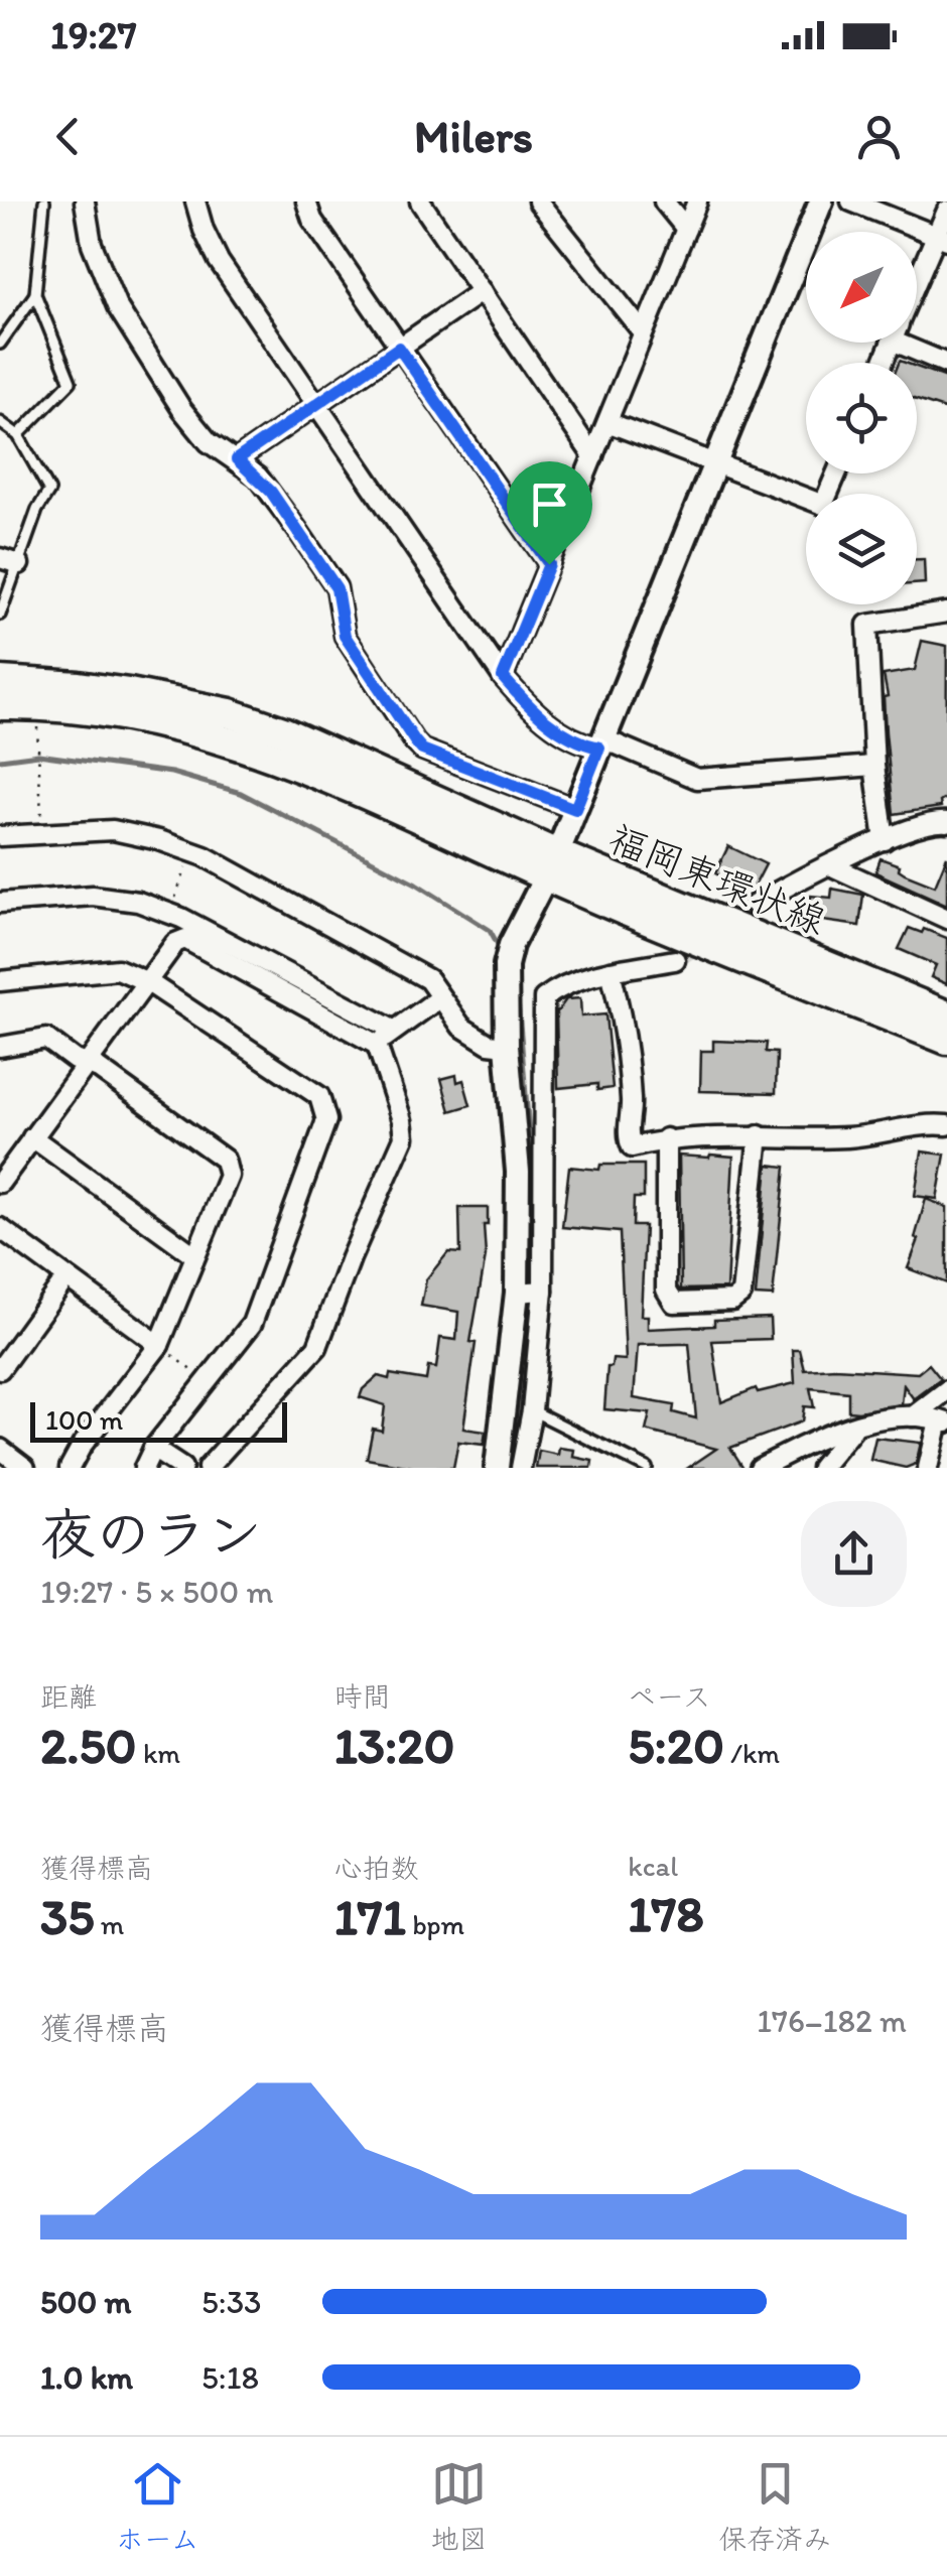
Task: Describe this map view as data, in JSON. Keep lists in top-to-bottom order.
{
  "streets": {
    "main road": ["福岡東環状線"]
  },
  "scale_bar": "100 m",
  "north": "bottom left",
  "page": {
    "status": "19:27",
    "header": "Milers",
    "scale": "100 m",
    "heading": ["夜のラン", "19:27 · 5 × 500 m"],
    "stats": [
      ["距離", "2.50 km"],
      ["時間", "13:20"],
      ["ペース", "5:20 /km"],
      ["獲得標高", "35 m"],
      ["心拍数", "171 bpm"],
      ["kcal", "178"]
    ],
    "chart": ["獲得標高", "176–182 m"],
    "list": [
      {
        "name": "500 m",
        "note": "5:33"
      },
      {
        "name": "1.0 km",
        "note": "5:18"
      }
    ],
    "tabs": ["ホーム", "地図", "保存済み"]
  }
}
